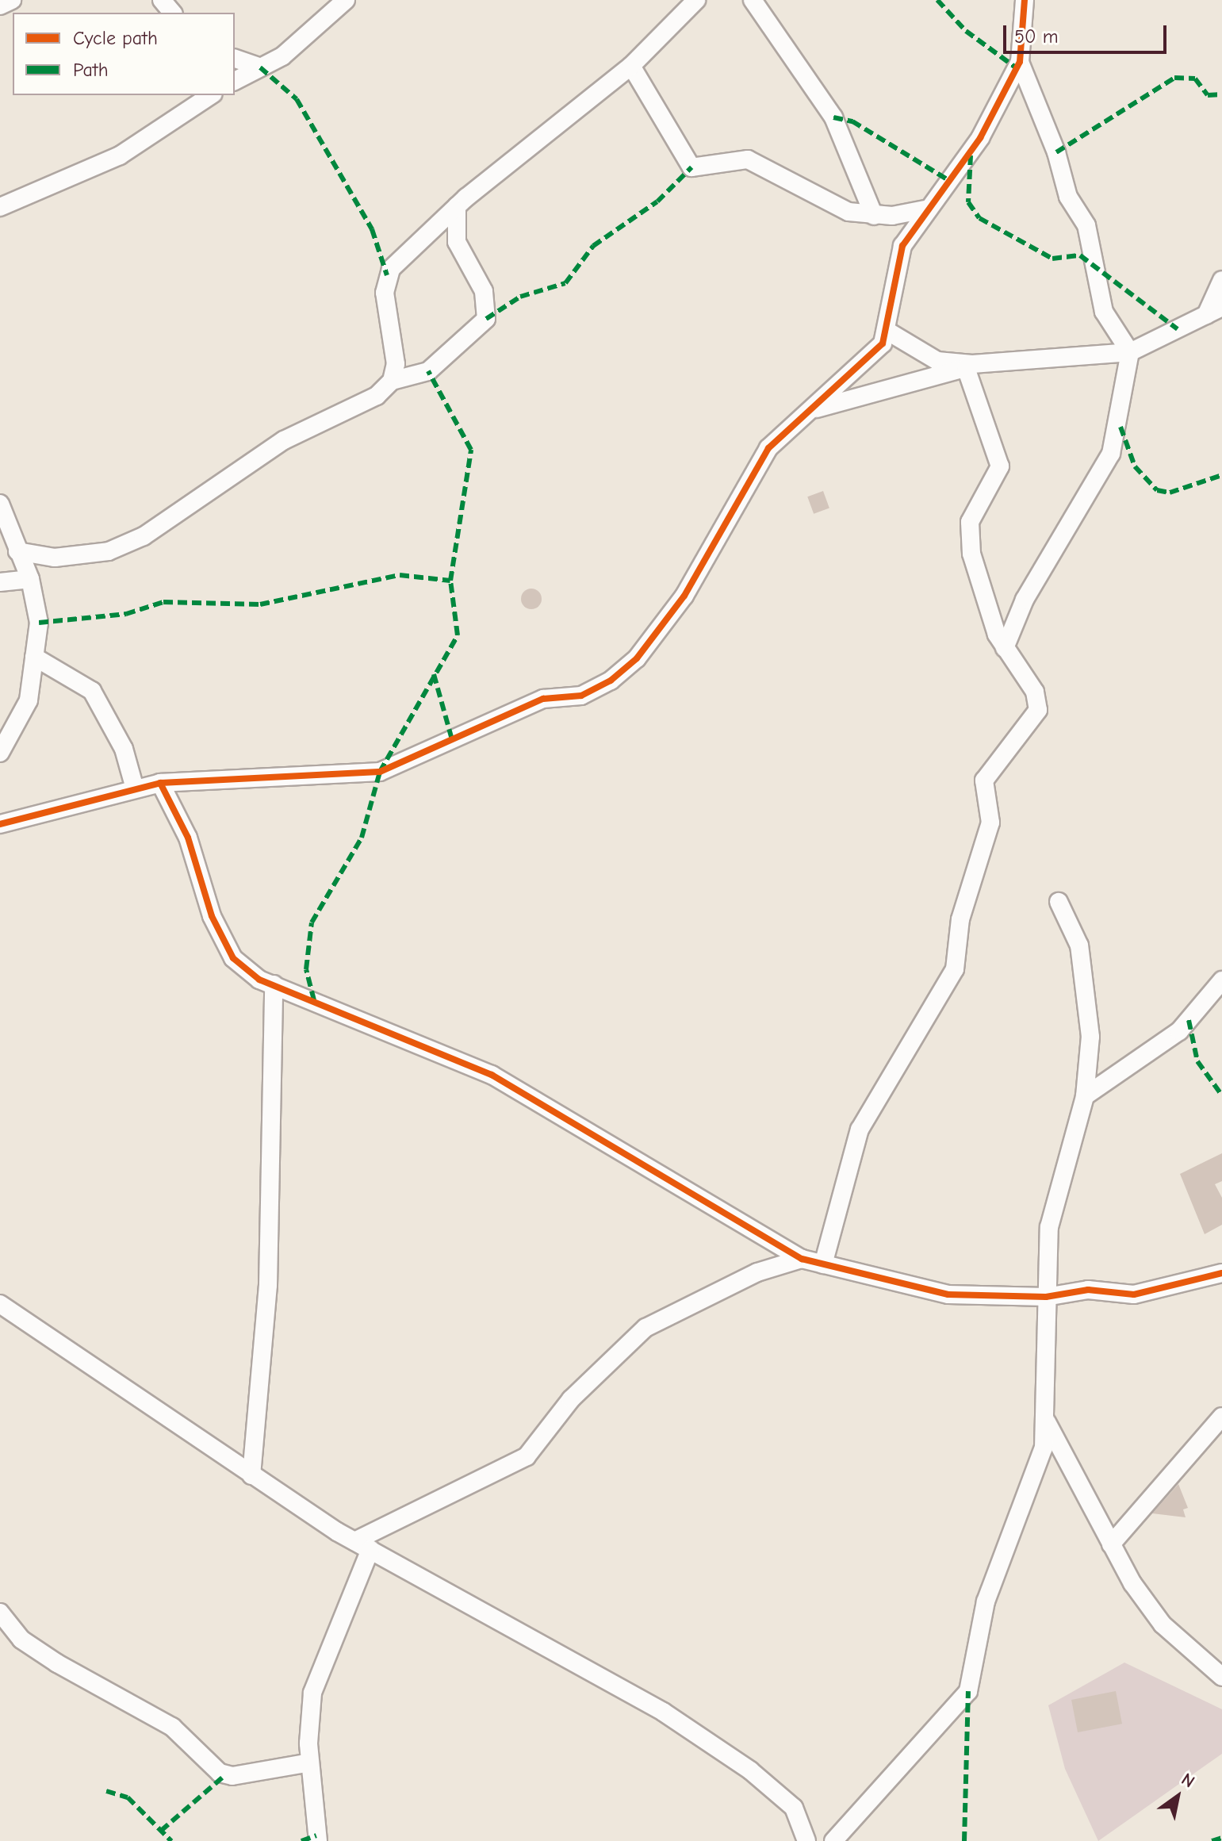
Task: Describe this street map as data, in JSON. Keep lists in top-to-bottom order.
{
  "legend": ["Cycle path", "Path"],
  "scale_bar": "50 m",
  "north": "top right"
}
